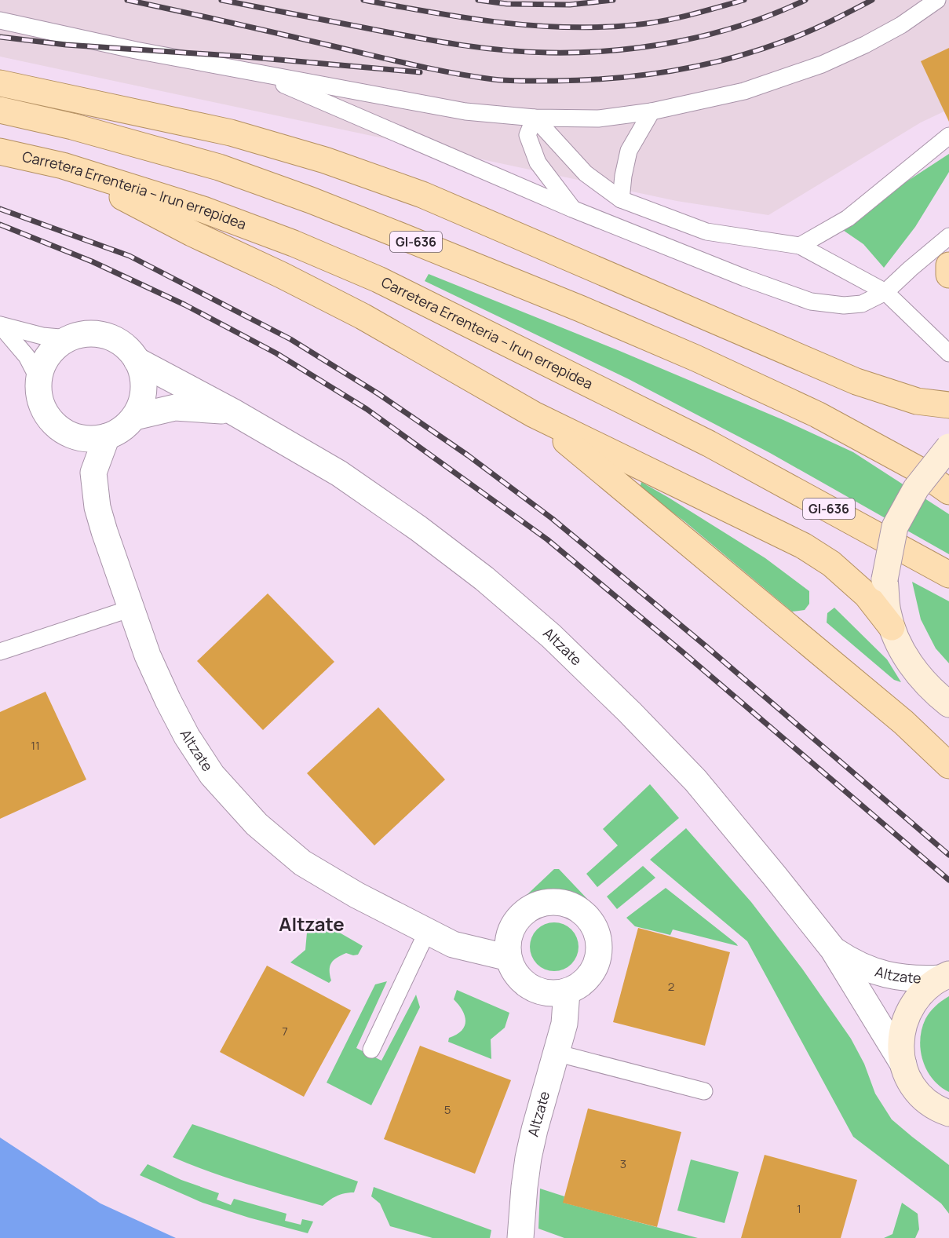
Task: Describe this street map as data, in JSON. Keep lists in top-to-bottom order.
{
  "streets": {
    "main road": ["Carretera Errenteria – Irun errepidea", "GI-636"],
    "street": ["Altzate"]
  },
  "districts": ["Altzate"],
  "house_numbers": [
    "11",
    "2",
    "7",
    "5",
    "3",
    "1"
  ]
}
